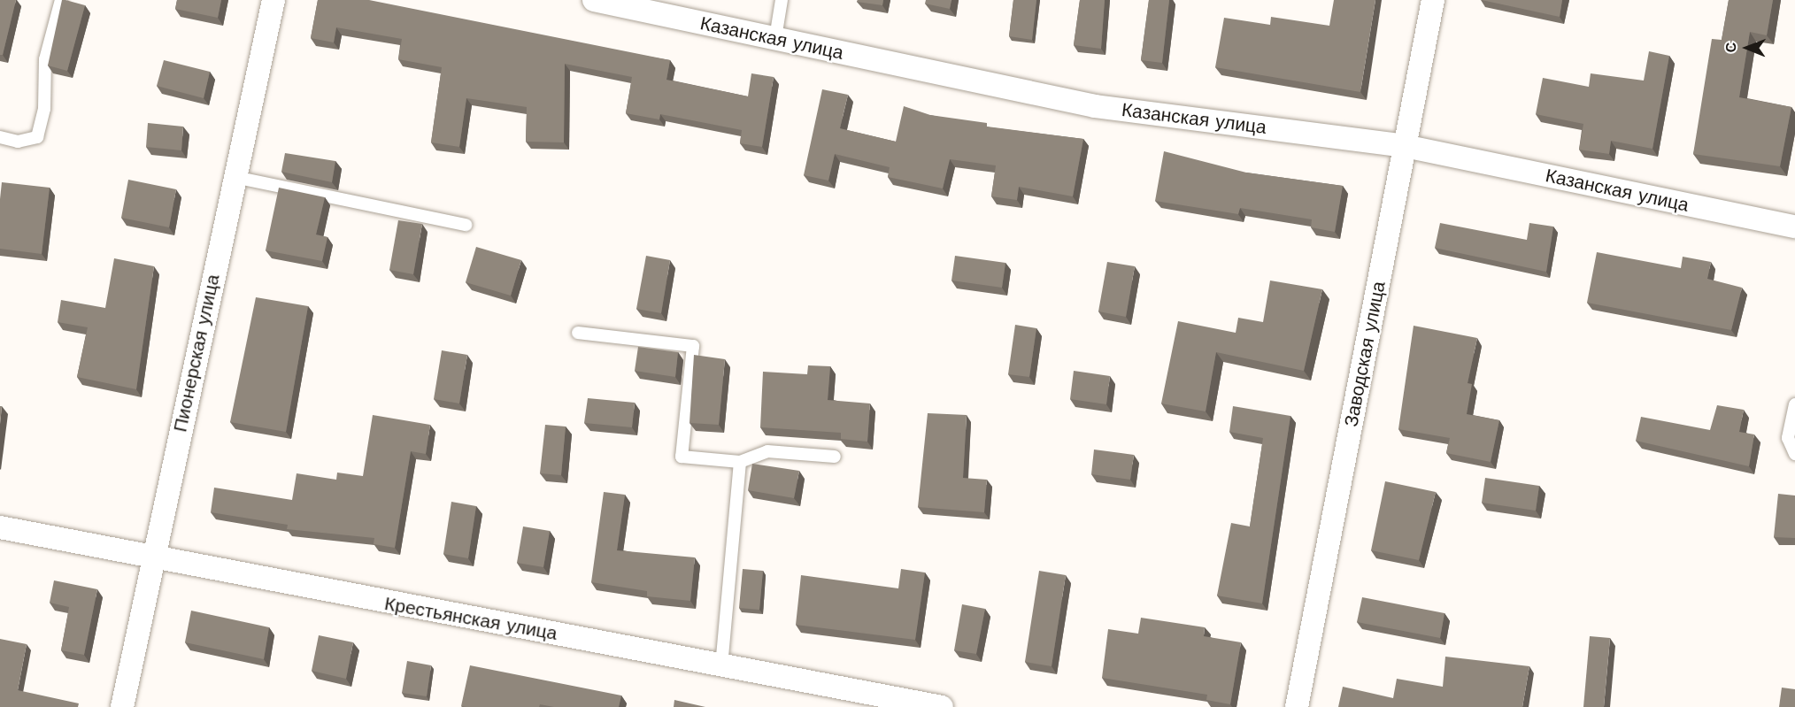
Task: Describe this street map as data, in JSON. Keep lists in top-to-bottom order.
{
  "streets": {
    "street": [
      "Казанская улица",
      "Пионерская улица",
      "Заводская улица",
      "Крестьянская улица"
    ]
  },
  "crossings": [
    ["Казанская улица", "Заводская улица"],
    ["Пионерская улица", "Крестьянская улица"]
  ],
  "north": "left"
}
